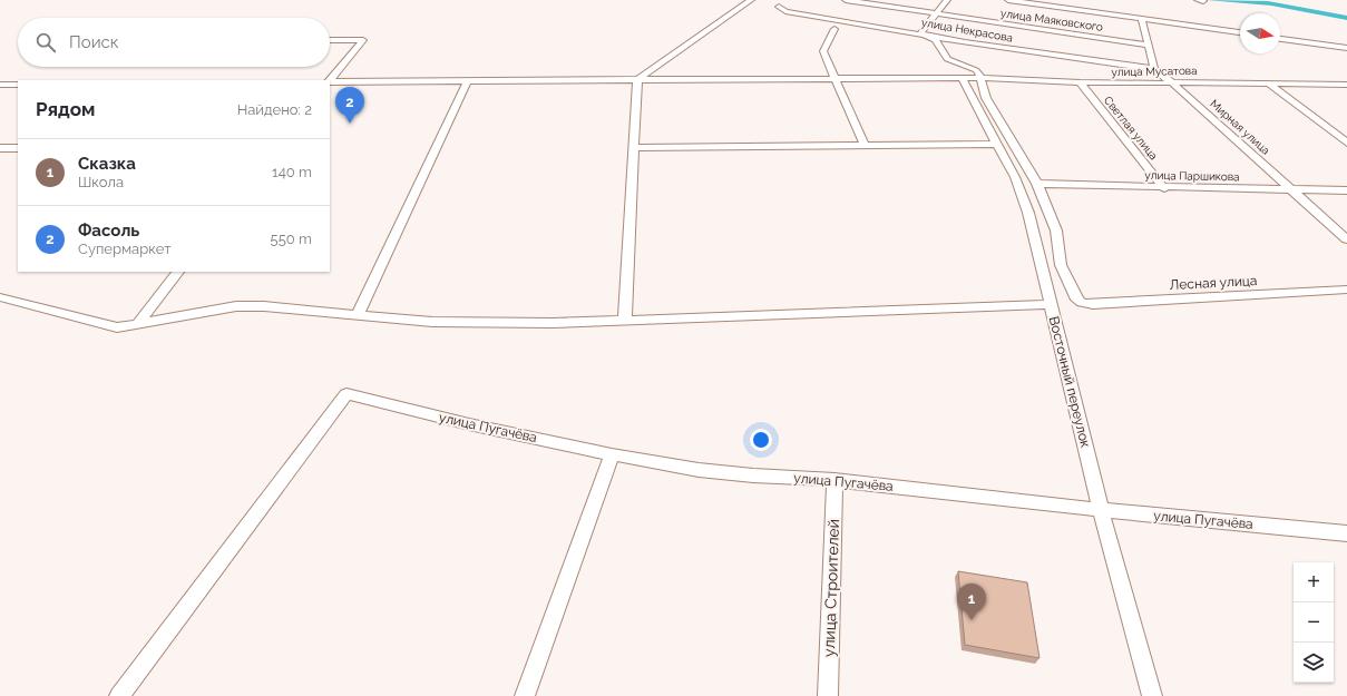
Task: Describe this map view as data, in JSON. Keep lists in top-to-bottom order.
{
  "streets": {
    "street": [
      "улица Маяковского",
      "улица Некрасова",
      "улица Мусатова",
      "Мирная улица",
      "Светлая улица",
      "улица Паршикова",
      "Лесная улица",
      "Восточный переулок",
      "улица Пугачёва",
      "улица Строителей"
    ]
  },
  "crossings": [
    ["улица Некрасова", "Мирная улица"],
    ["улица Мусатова", "Мирная улица"],
    ["улица Мусатова", "Светлая улица"],
    ["улица Мусатова", "Восточный переулок"],
    ["Мирная улица", "улица Паршикова"],
    ["Светлая улица", "улица Паршикова"],
    ["улица Паршикова", "Лесная улица"],
    ["Восточный переулок", "улица Пугачёва"],
    ["улица Пугачёва", "улица Строителей"]
  ],
  "north": "right",
  "page": {
    "search": "Поиск",
    "heading": ["Рядом", "Найдено: 2"],
    "pins": ["2", "1"],
    "list": [
      {
        "mark": "1",
        "name": "Сказка",
        "note": "Школа",
        "value": "140 m"
      },
      {
        "mark": "2",
        "name": "Фасоль",
        "note": "Супермаркет",
        "value": "550 m"
      }
    ],
    "map_buttons": ["+", "−"]
  }
}
